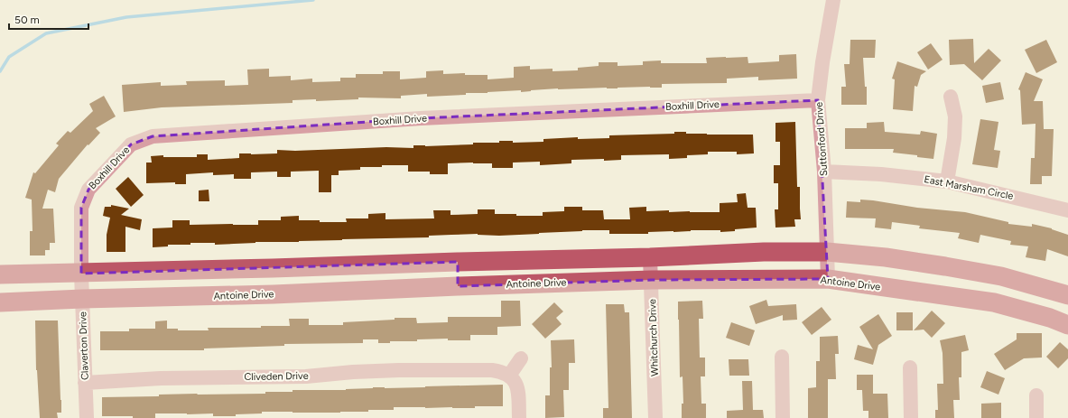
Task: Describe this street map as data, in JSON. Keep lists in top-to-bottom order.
{
  "streets": {
    "main road": ["Antoine Drive"],
    "street": [
      "Boxhill Drive",
      "Suttonford Drive",
      "East Marsham Circle",
      "Whitchurch Drive",
      "Claverton Drive",
      "Cliveden Drive"
    ]
  },
  "crossings": [
    ["Boxhill Drive", "Suttonford Drive"],
    ["Boxhill Drive", "Claverton Drive"],
    ["Suttonford Drive", "East Marsham Circle"],
    ["Suttonford Drive", "Antoine Drive"],
    ["Antoine Drive", "Whitchurch Drive"],
    ["Antoine Drive", "Claverton Drive"],
    ["Claverton Drive", "Cliveden Drive"]
  ],
  "scale_bar": "50 m"
}
